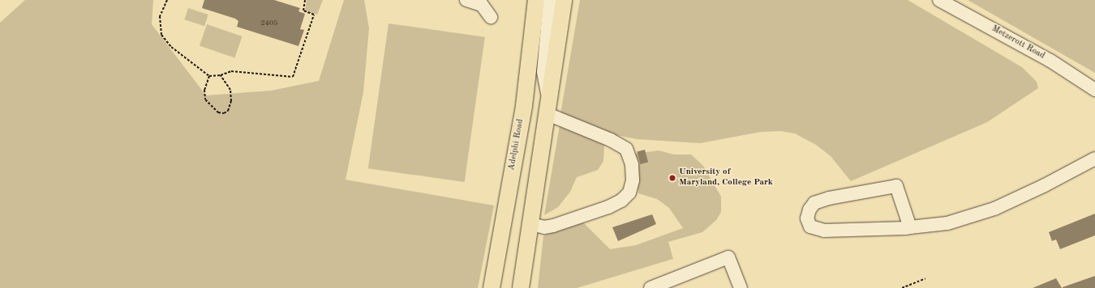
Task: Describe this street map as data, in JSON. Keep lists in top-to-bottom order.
{
  "streets": {
    "main road": ["Adelphi Road"],
    "street": ["Metzerott Road"]
  },
  "places": ["University of Maryland, College Park"],
  "house_numbers": ["2405"]
}
